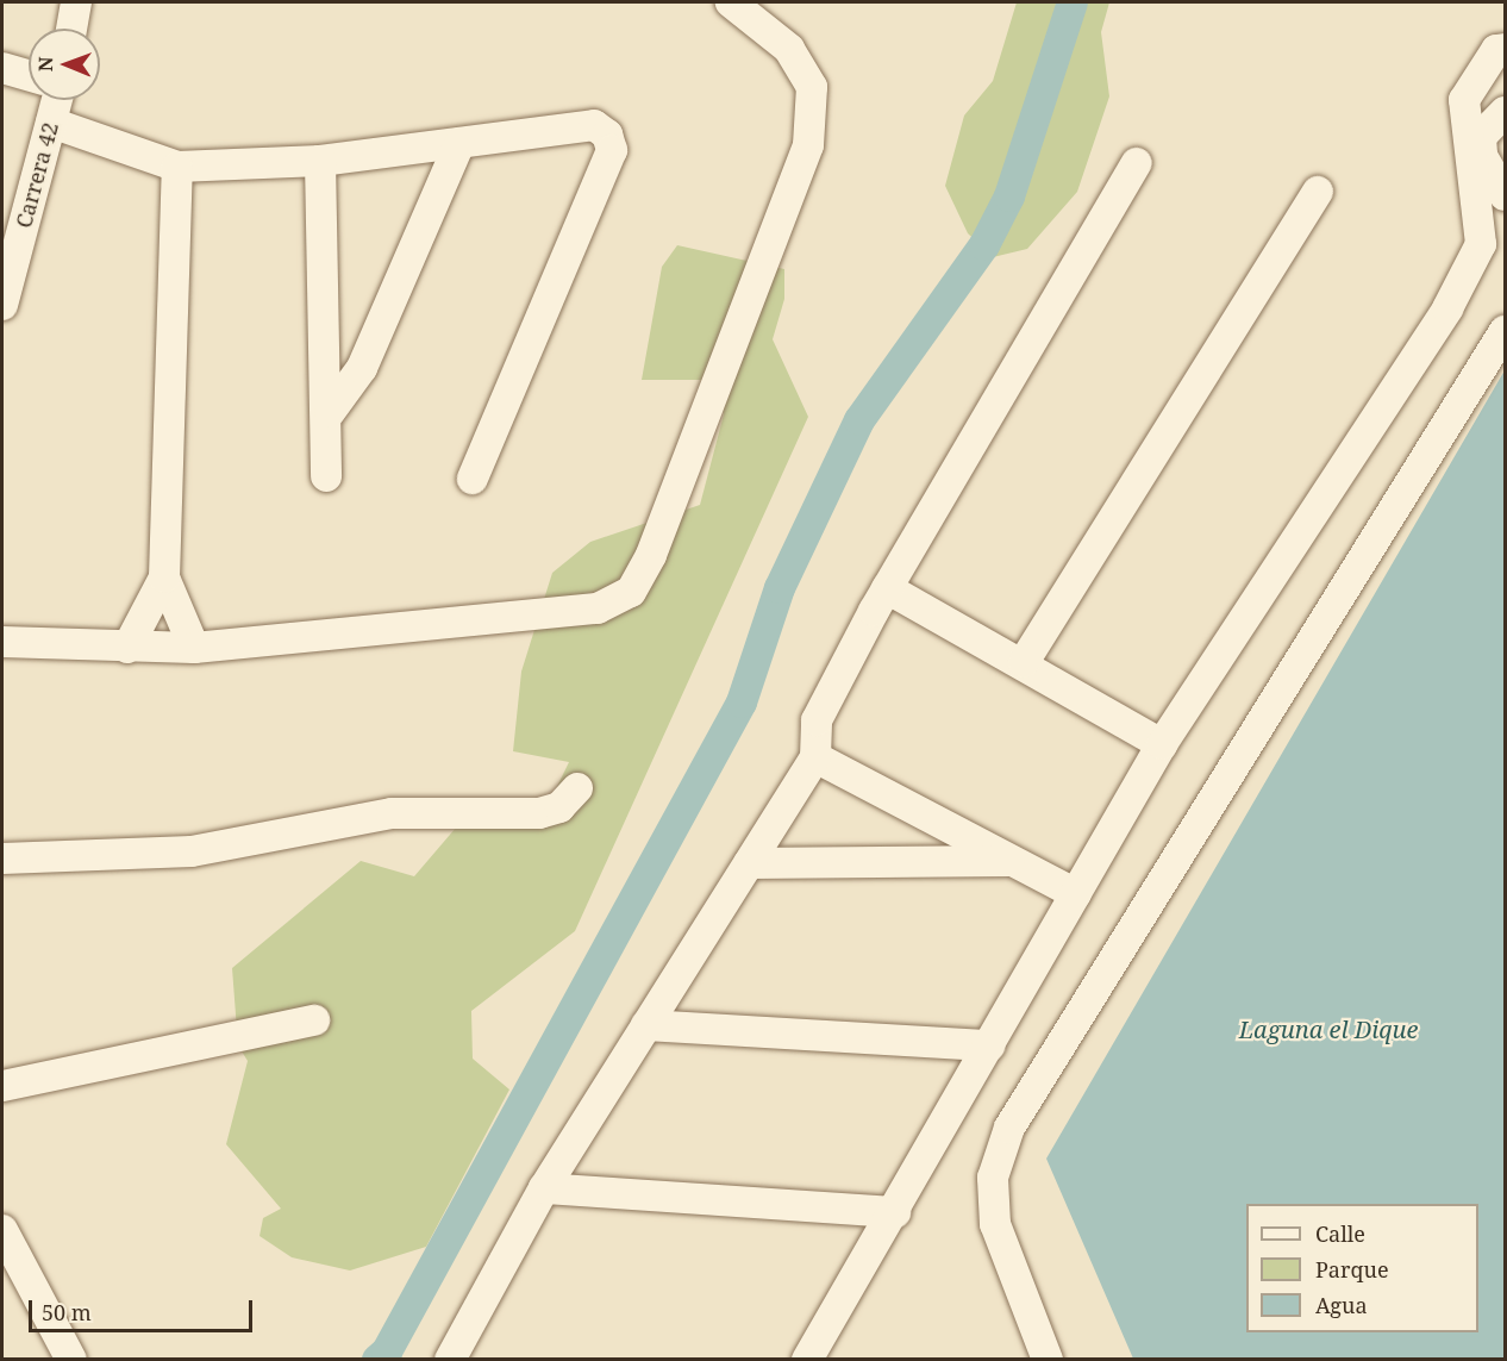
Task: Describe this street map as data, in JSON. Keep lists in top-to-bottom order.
{
  "streets": {
    "street": ["Carrera 42"]
  },
  "water": ["Laguna el Dique"],
  "legend": ["Calle", "Parque", "Agua"],
  "scale_bar": "50 m",
  "north": "left"
}
